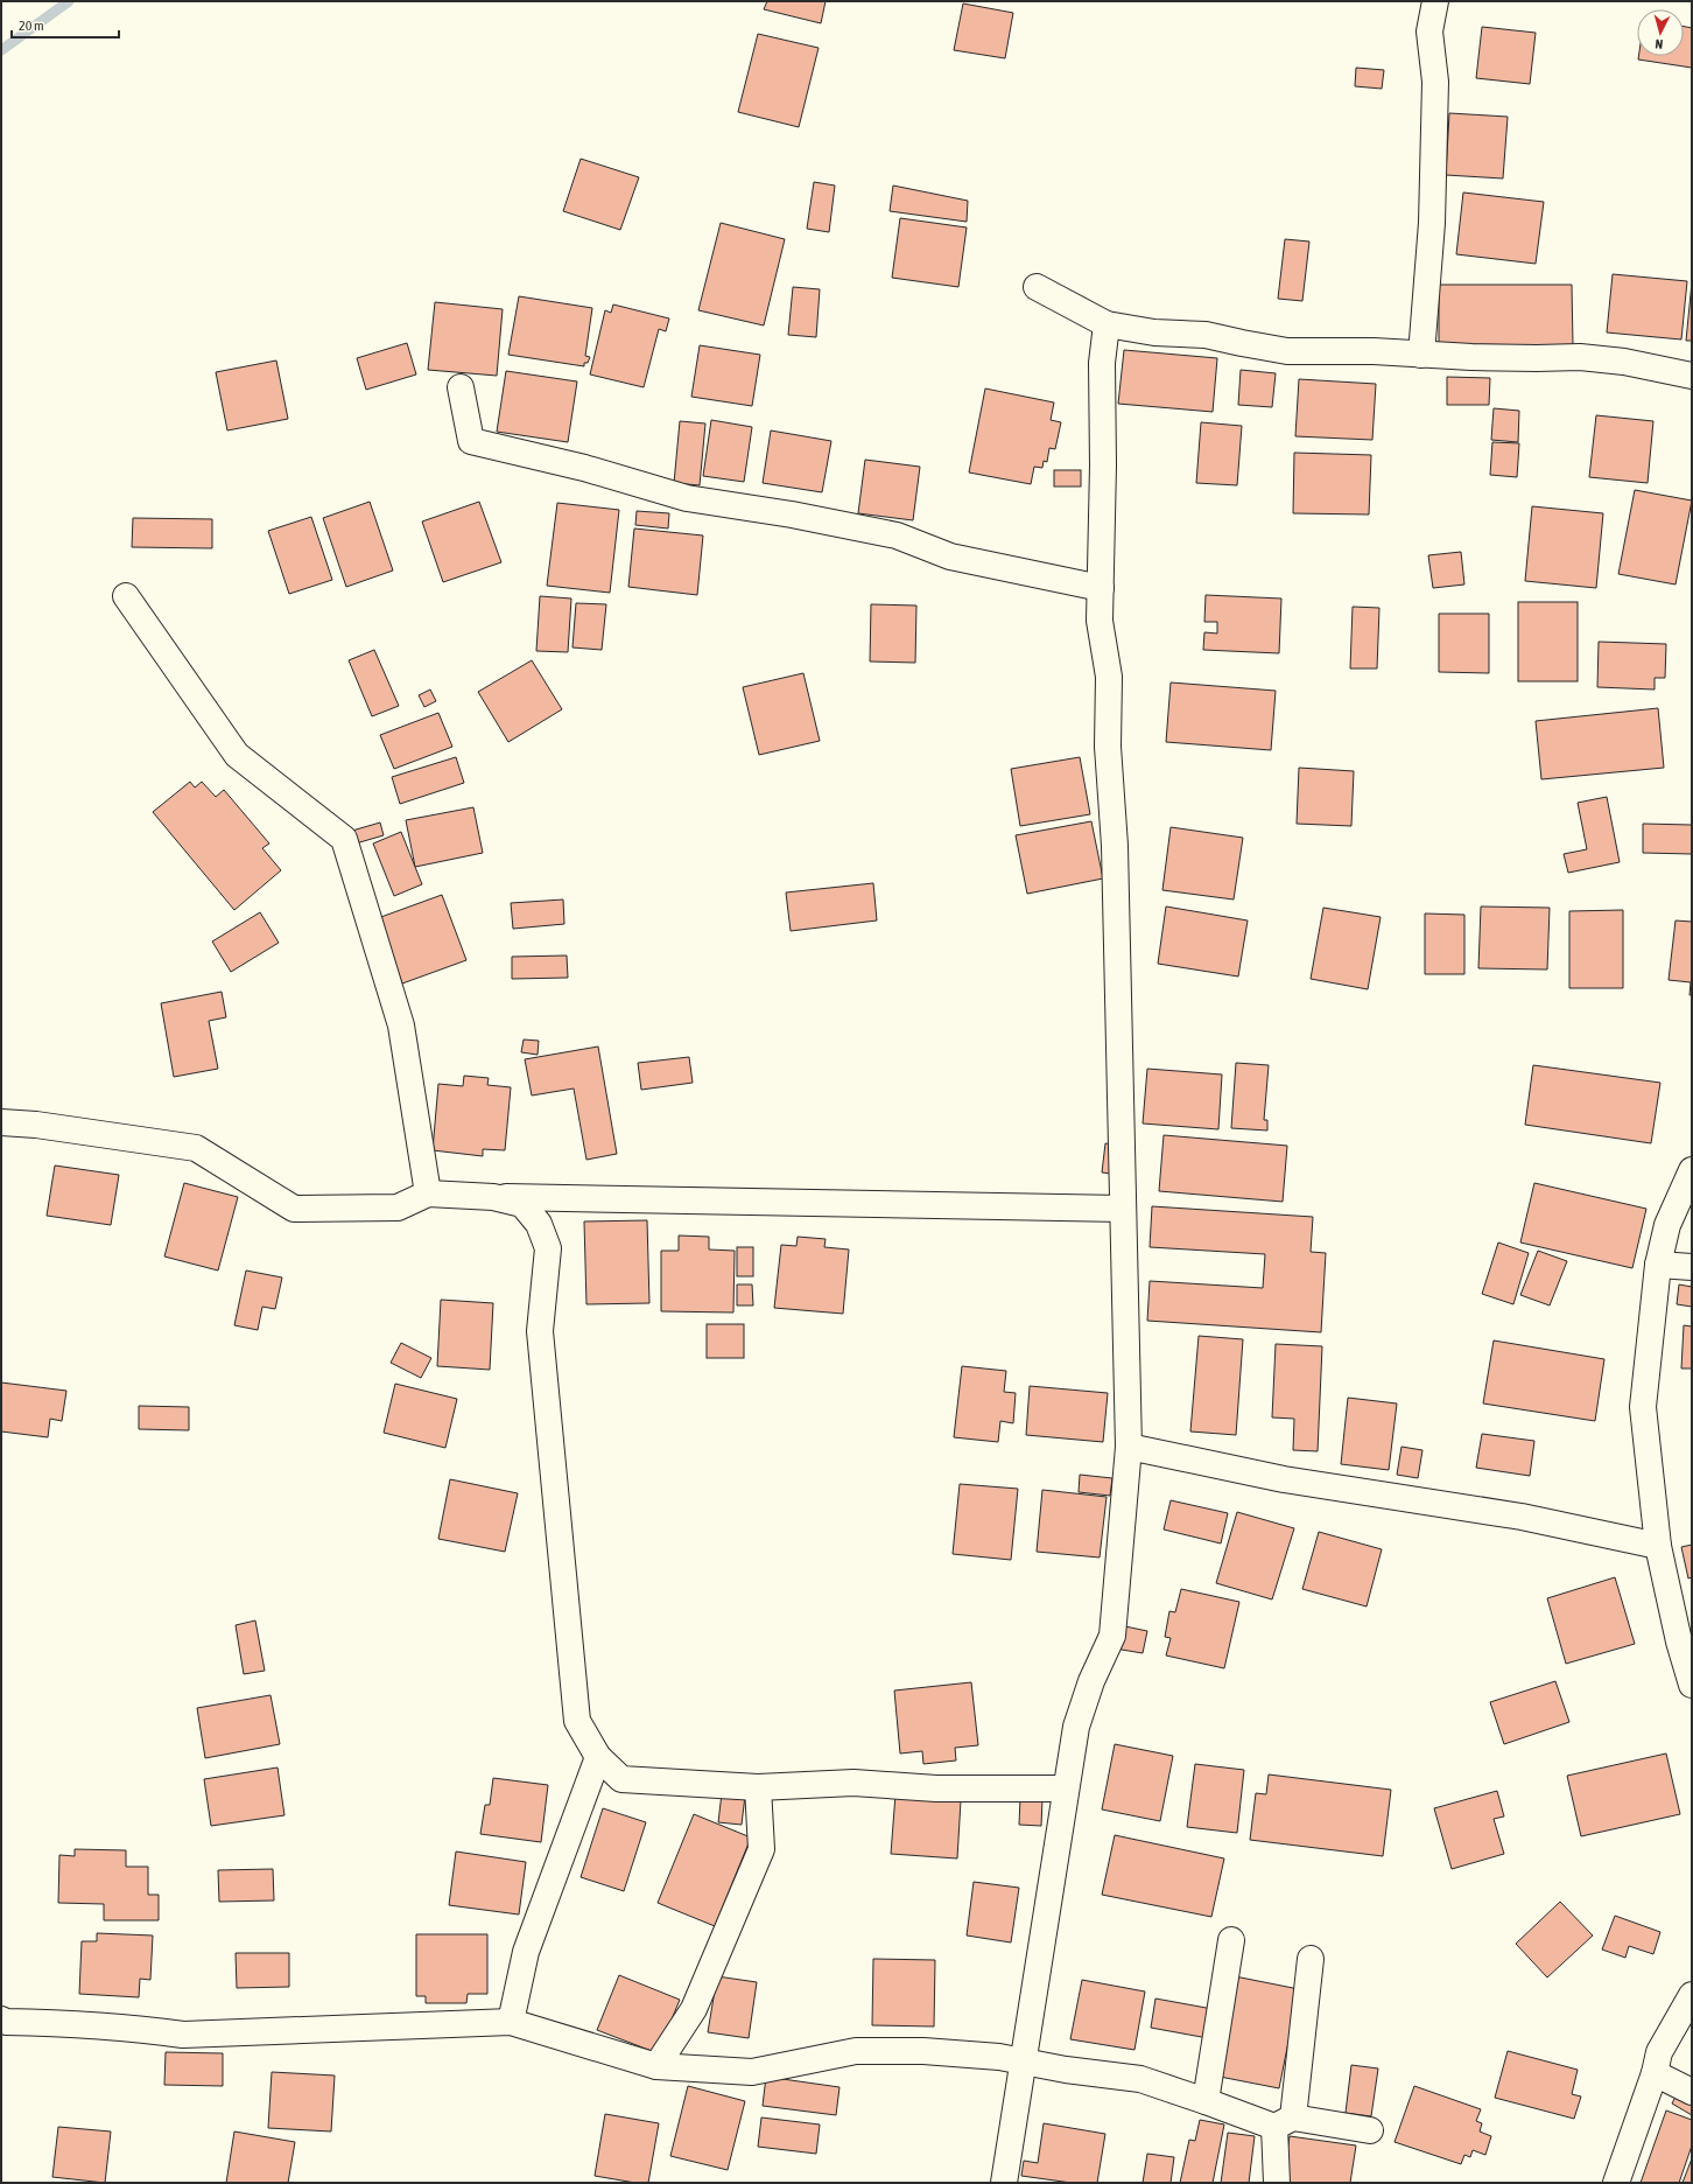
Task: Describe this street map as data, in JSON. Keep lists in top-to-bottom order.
{
  "scale_bar": "20 m",
  "north": "bottom"
}
